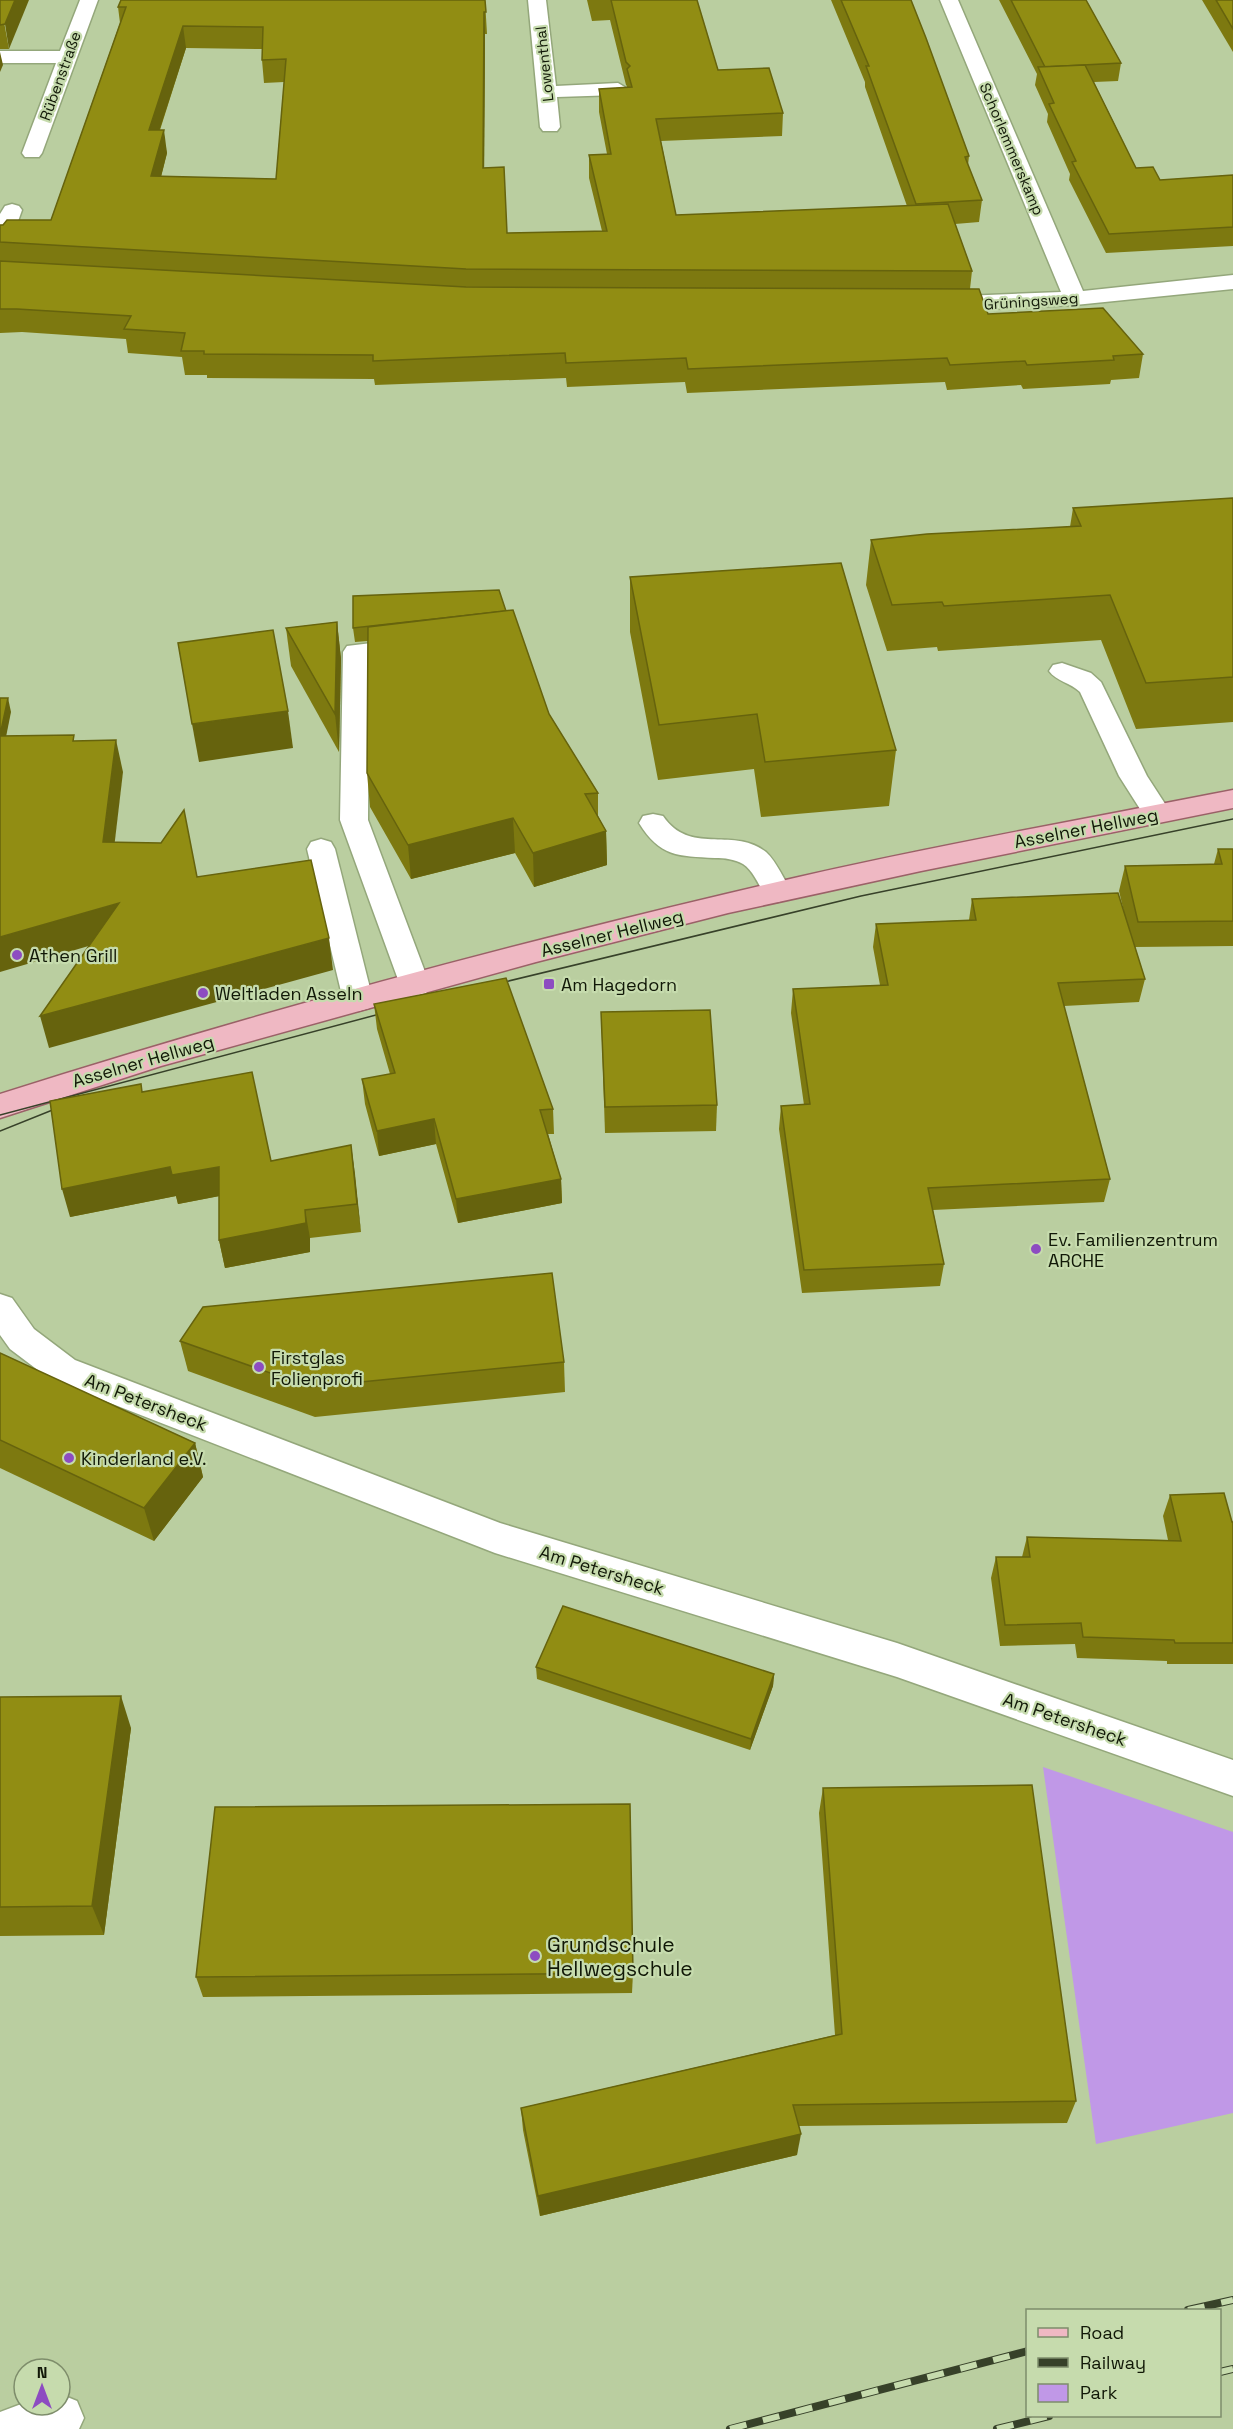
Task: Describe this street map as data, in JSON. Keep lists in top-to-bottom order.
{
  "streets": {
    "main road": ["Asselner Hellweg"],
    "street": [
      "Lowenthal",
      "Rübenstraße",
      "Schorlemmerskamp",
      "Grüningsweg",
      "Am Petersheck"
    ]
  },
  "crossings": [
    ["Schorlemmerskamp", "Grüningsweg"]
  ],
  "places": {
    "other": [
      "Athen Grill",
      "Weltladen Asseln",
      "Ev. Familienzentrum ARCHE",
      "Firstglas Folienprofi",
      "Kinderland e.V.",
      "Grundschule Hellwegschule"
    ],
    "transit": ["Am Hagedorn"]
  },
  "legend": ["Road", "Railway", "Park"],
  "north": "top"
}
